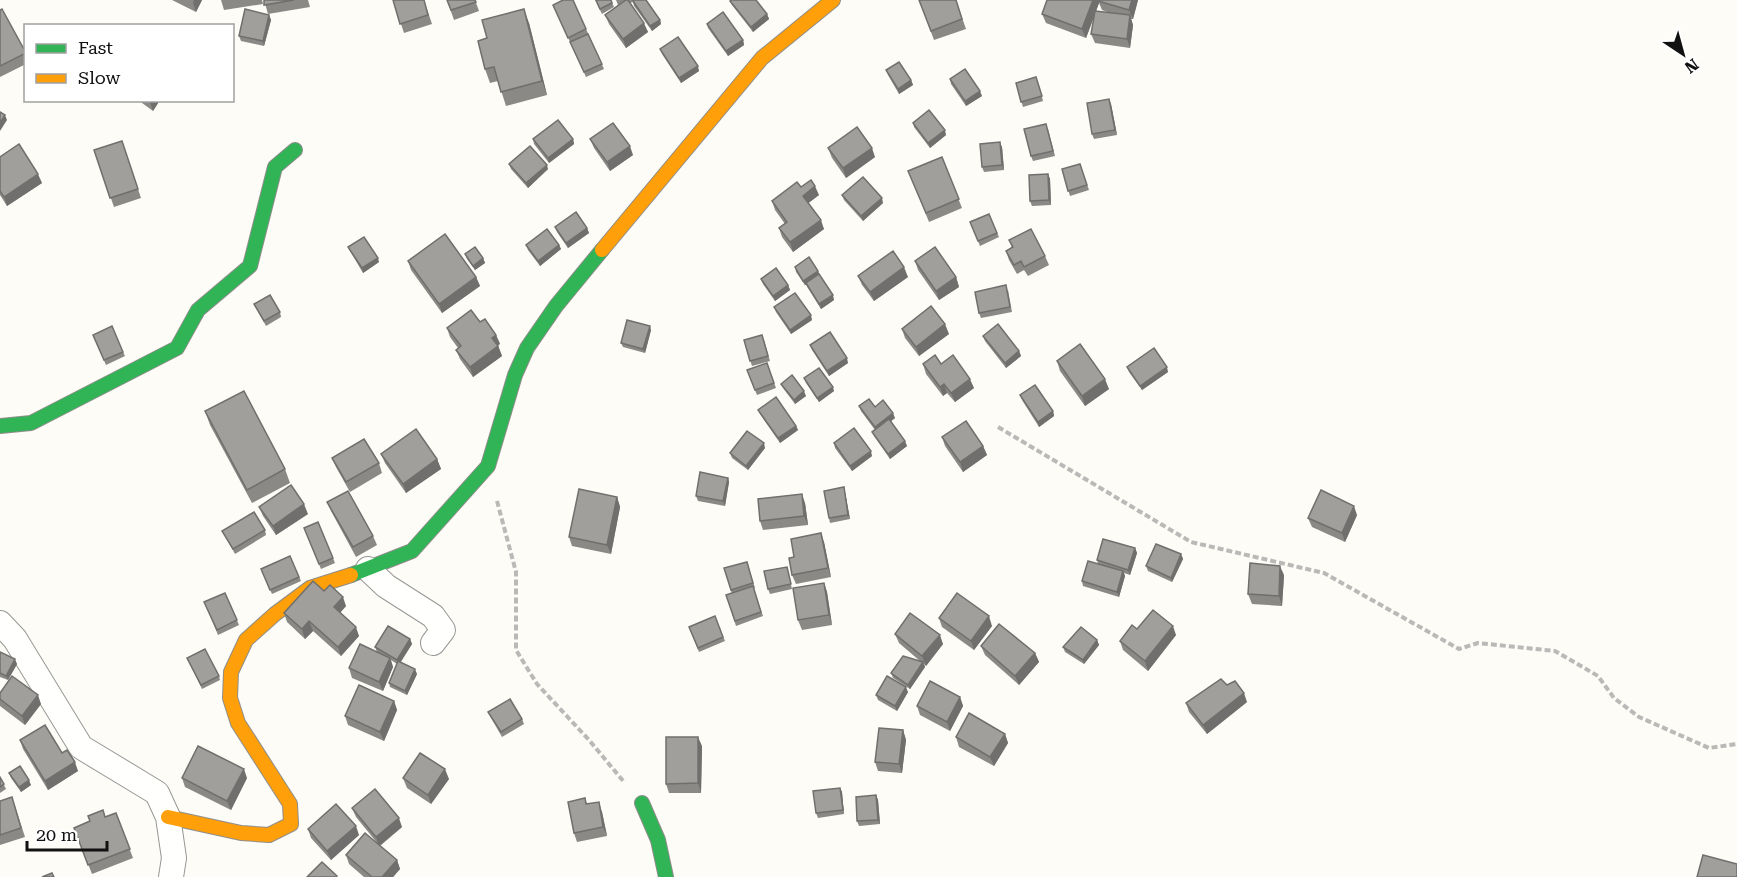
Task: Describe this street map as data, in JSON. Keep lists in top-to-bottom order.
{
  "legend": ["Fast", "Slow"],
  "scale_bar": "20 m",
  "north": "bottom right"
}
